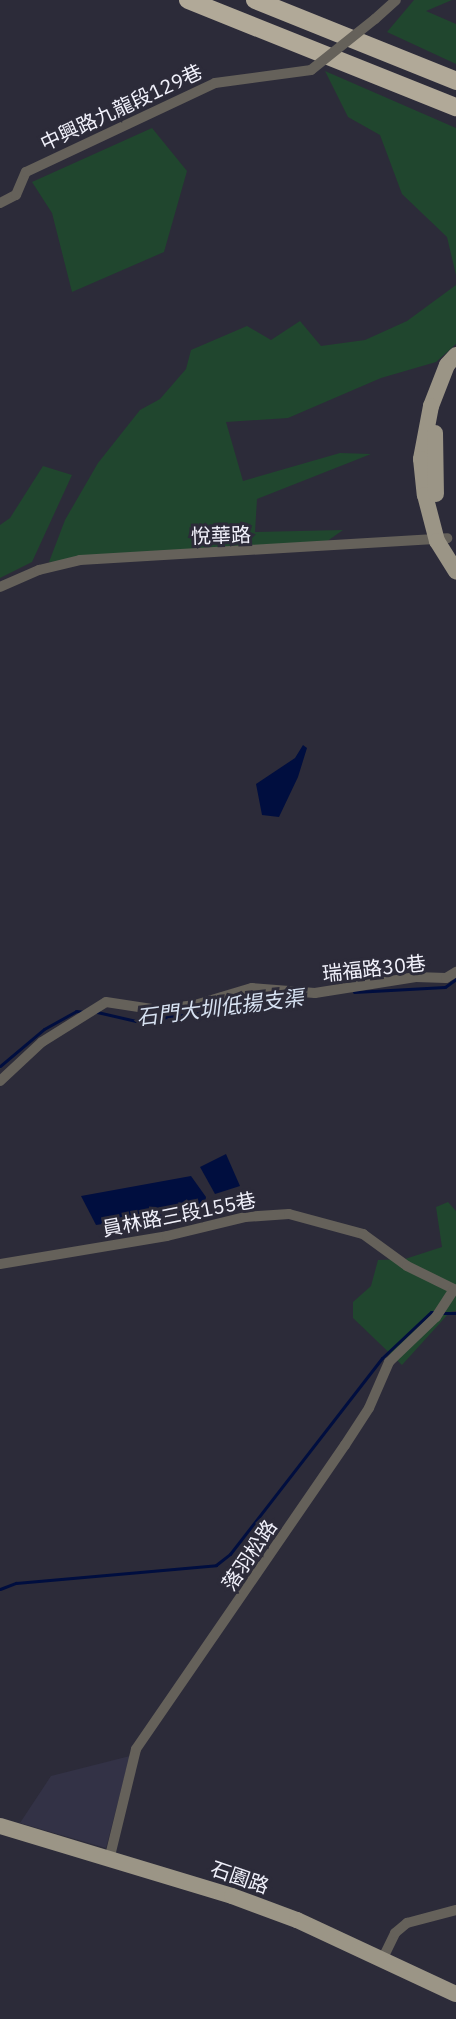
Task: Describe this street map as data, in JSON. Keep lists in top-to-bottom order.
{
  "streets": {
    "main road": ["石園路"],
    "street": [
      "中興路九龍段129巷",
      "悅華路",
      "瑞福路30巷",
      "員林路三段155巷",
      "落羽松路"
    ]
  },
  "crossings": [
    ["員林路三段155巷", "落羽松路"],
    ["落羽松路", "石園路"]
  ],
  "water": ["石門大圳低揚支渠"]
}
